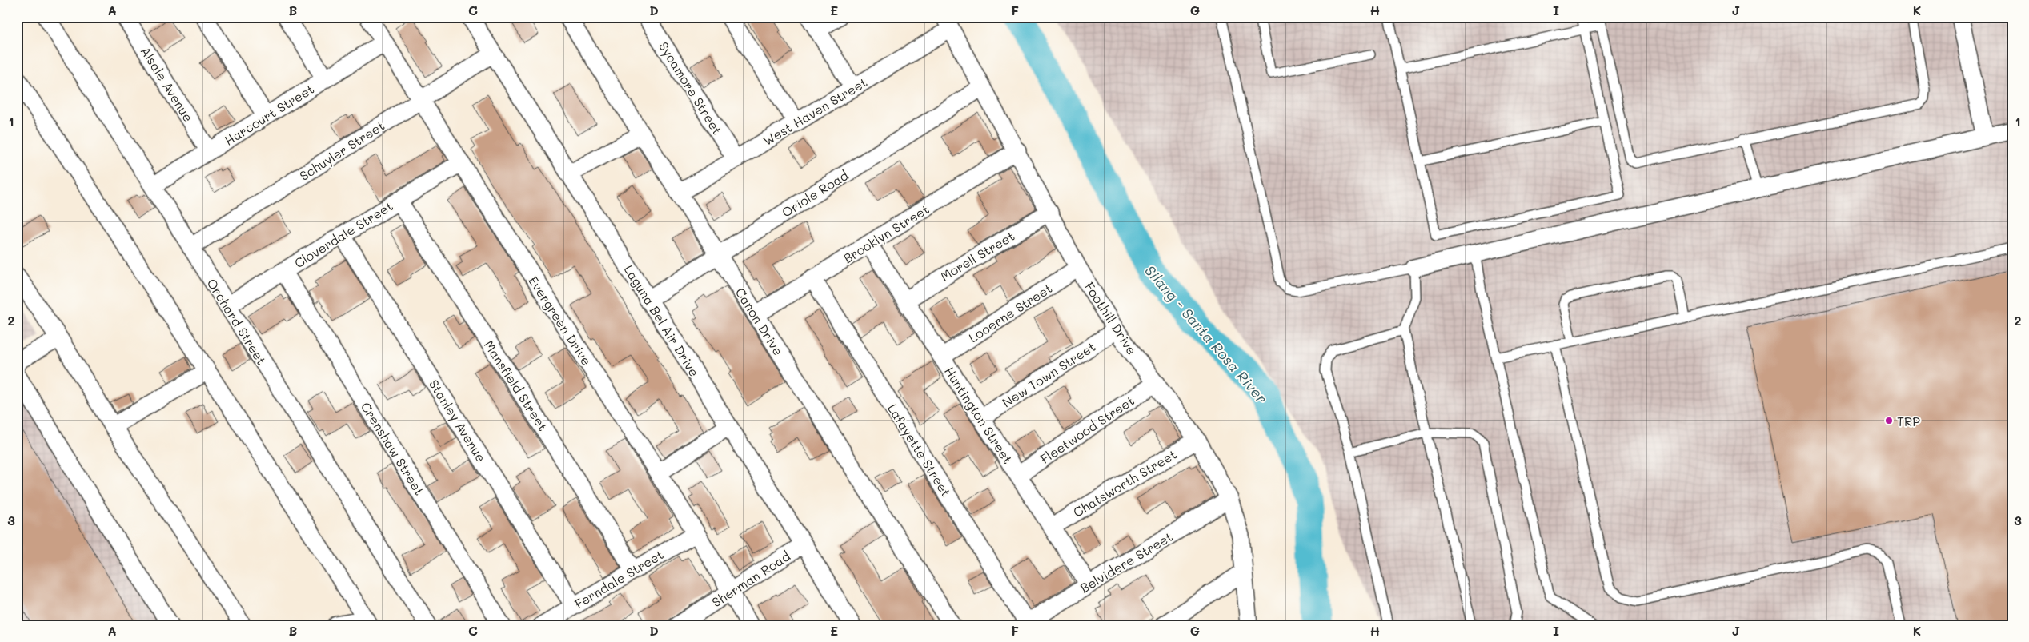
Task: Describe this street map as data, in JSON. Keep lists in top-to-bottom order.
{
  "streets": {
    "street": [
      "Alsale Avenue",
      "Sycamore Street",
      "West Haven Street",
      "Harcourt Street",
      "Schuyler Street",
      "Oriole Road",
      "Brooklyn Street",
      "Cloverdale Street",
      "Morell Street",
      "Locerne Street",
      "Foothill Drive",
      "Evergreen Drive",
      "Laguna Bel Air Drive",
      "Orchard Street",
      "Canon Drive",
      "New Town Street",
      "Mansfield Street",
      "Huntington Street",
      "Stanley Avenue",
      "Fleetwood Street",
      "Crenshaw Street",
      "Lafayette Street",
      "Chatsworth Street",
      "Belvidere Street",
      "Ferndale Street",
      "Sherman Road"
    ]
  },
  "crossings": [
    ["Alsale Avenue", "Harcourt Street"],
    ["Sycamore Street", "West Haven Street"],
    ["West Haven Street", "Foothill Drive"],
    ["West Haven Street", "Canon Drive"],
    ["Harcourt Street", "Evergreen Drive"],
    ["Harcourt Street", "Orchard Street"],
    ["Schuyler Street", "Evergreen Drive"],
    ["Schuyler Street", "Laguna Bel Air Drive"],
    ["Schuyler Street", "Orchard Street"],
    ["Oriole Road", "Foothill Drive"],
    ["Oriole Road", "Laguna Bel Air Drive"],
    ["Oriole Road", "Canon Drive"],
    ["Brooklyn Street", "Foothill Drive"],
    ["Brooklyn Street", "Canon Drive"],
    ["Brooklyn Street", "Huntington Street"],
    ["Brooklyn Street", "Lafayette Street"],
    ["Cloverdale Street", "Evergreen Drive"],
    ["Cloverdale Street", "Orchard Street"],
    ["Cloverdale Street", "Mansfield Street"],
    ["Cloverdale Street", "Stanley Avenue"],
    ["Cloverdale Street", "Crenshaw Street"],
    ["Morell Street", "Foothill Drive"],
    ["Morell Street", "Huntington Street"],
    ["Locerne Street", "Foothill Drive"],
    ["Locerne Street", "Huntington Street"],
    ["Foothill Drive", "New Town Street"],
    ["Foothill Drive", "Fleetwood Street"],
    ["Foothill Drive", "Chatsworth Street"],
    ["Foothill Drive", "Belvidere Street"],
    ["Evergreen Drive", "Ferndale Street"],
    ["Evergreen Drive", "Sherman Road"],
    ["Laguna Bel Air Drive", "Sherman Road"],
    ["New Town Street", "Huntington Street"],
    ["Mansfield Street", "Ferndale Street"],
    ["Huntington Street", "Fleetwood Street"],
    ["Huntington Street", "Chatsworth Street"],
    ["Huntington Street", "Belvidere Street"],
    ["Stanley Avenue", "Ferndale Street"],
    ["Lafayette Street", "Belvidere Street"]
  ],
  "water": ["Silang - Santa Rosa River"],
  "places": ["TRP"],
  "grid": {
    "columns": [
      "A",
      "B",
      "C",
      "D",
      "E",
      "F",
      "G",
      "H",
      "I",
      "J",
      "K"
    ],
    "rows": ["1", "2", "3"]
  }
}
